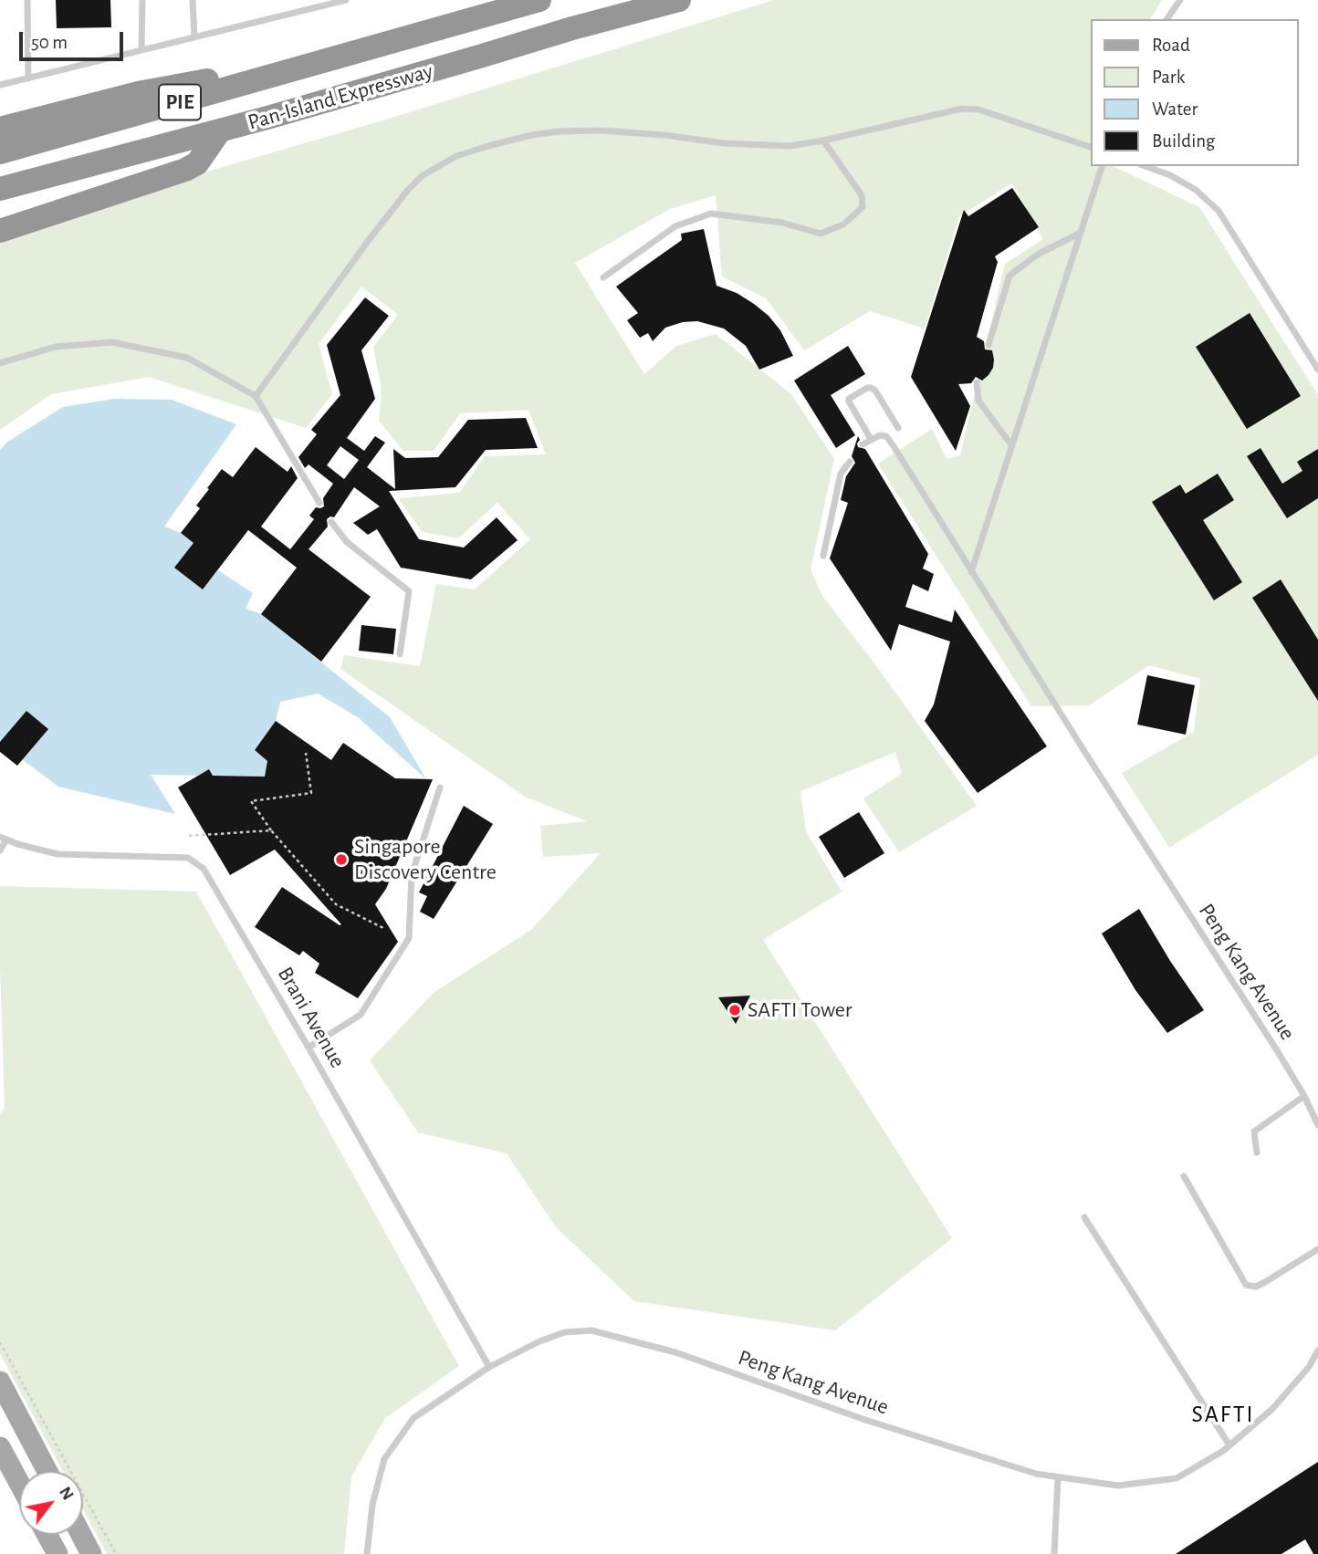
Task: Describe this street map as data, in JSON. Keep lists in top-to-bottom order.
{
  "streets": {
    "highway": ["Pan-Island Expressway", "PIE"],
    "lane": ["Peng Kang Avenue", "Brani Avenue"]
  },
  "crossings": [
    ["Peng Kang Avenue", "Brani Avenue"]
  ],
  "districts": ["SAFTI"],
  "places": ["Singapore Discovery Centre", "SAFTI Tower"],
  "legend": [
    "Road",
    "Park",
    "Water",
    "Building"
  ],
  "scale_bar": "50 m",
  "north": "top right"
}
